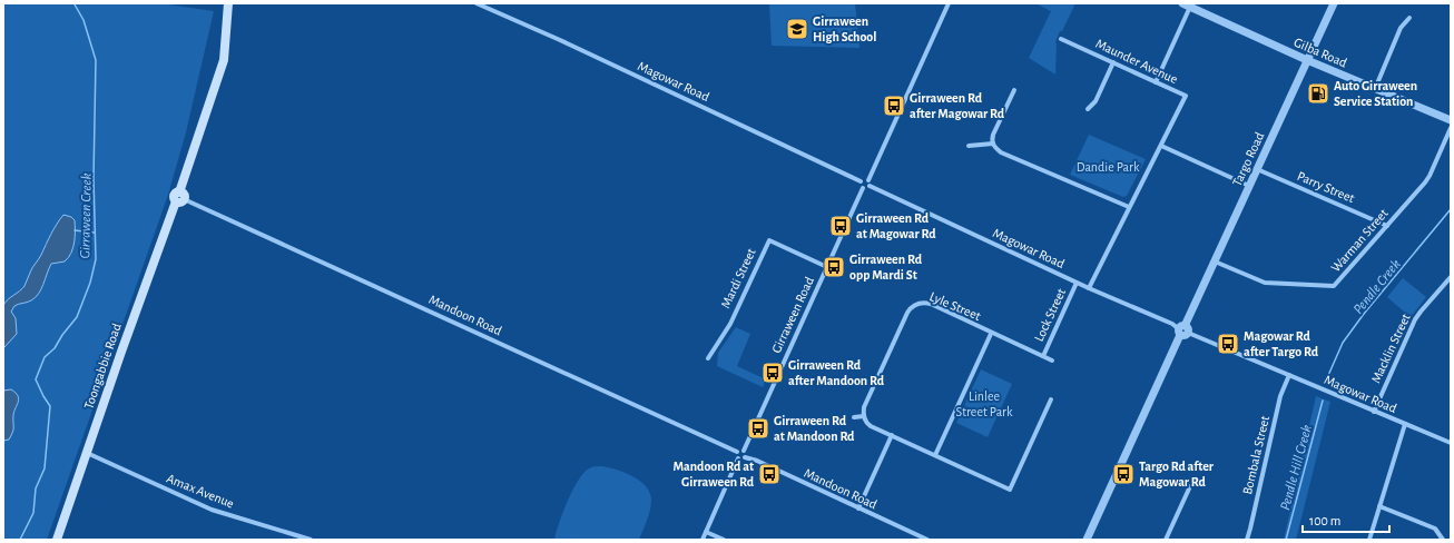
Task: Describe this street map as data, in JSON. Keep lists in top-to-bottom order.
{
  "streets": {
    "main road": ["Toongabbie Road"],
    "street": [
      "Gilba Road",
      "Maunder Avenue",
      "Magowar Road",
      "Targo Road",
      "Parry Street",
      "Warman Street",
      "Mardi Street",
      "Lyle Street",
      "Mandoon Road",
      "Girraween Road",
      "Lock Street",
      "Macklin Street",
      "Bombala Street",
      "Amax Avenue"
    ]
  },
  "crossings": [
    ["Gilba Road", "Targo Road"],
    ["Maunder Avenue", "Magowar Road"],
    ["Magowar Road", "Targo Road"],
    ["Magowar Road", "Girraween Road"],
    ["Magowar Road", "Lock Street"],
    ["Magowar Road", "Macklin Street"],
    ["Magowar Road", "Bombala Street"],
    ["Targo Road", "Parry Street"],
    ["Targo Road", "Warman Street"],
    ["Parry Street", "Warman Street"],
    ["Mardi Street", "Girraween Road"],
    ["Lyle Street", "Lock Street"],
    ["Mandoon Road", "Girraween Road"],
    ["Mandoon Road", "Toongabbie Road"],
    ["Toongabbie Road", "Amax Avenue"]
  ],
  "water": ["Girraween Creek", "Pendle Creek", "Pendle Hill Creek"],
  "parks": ["Dandie Park", "Linlee Street Park"],
  "places": {
    "school or university": ["Girraween High School"],
    "fuel station": ["Auto Girraween Service Station"],
    "bus stop": [
      "Girraween Rd after Magowar Rd",
      "Girraween Rd at Magowar Rd",
      "Girraween Rd opp Mardi St",
      "Magowar Rd after Targo Rd",
      "Girraween Rd after Mandoon Rd",
      "Girraween Rd at Mandoon Rd",
      "Mandoon Rd at Girraween Rd",
      "Targo Rd after Magowar Rd"
    ]
  },
  "scale_bar": "100 m"
}
